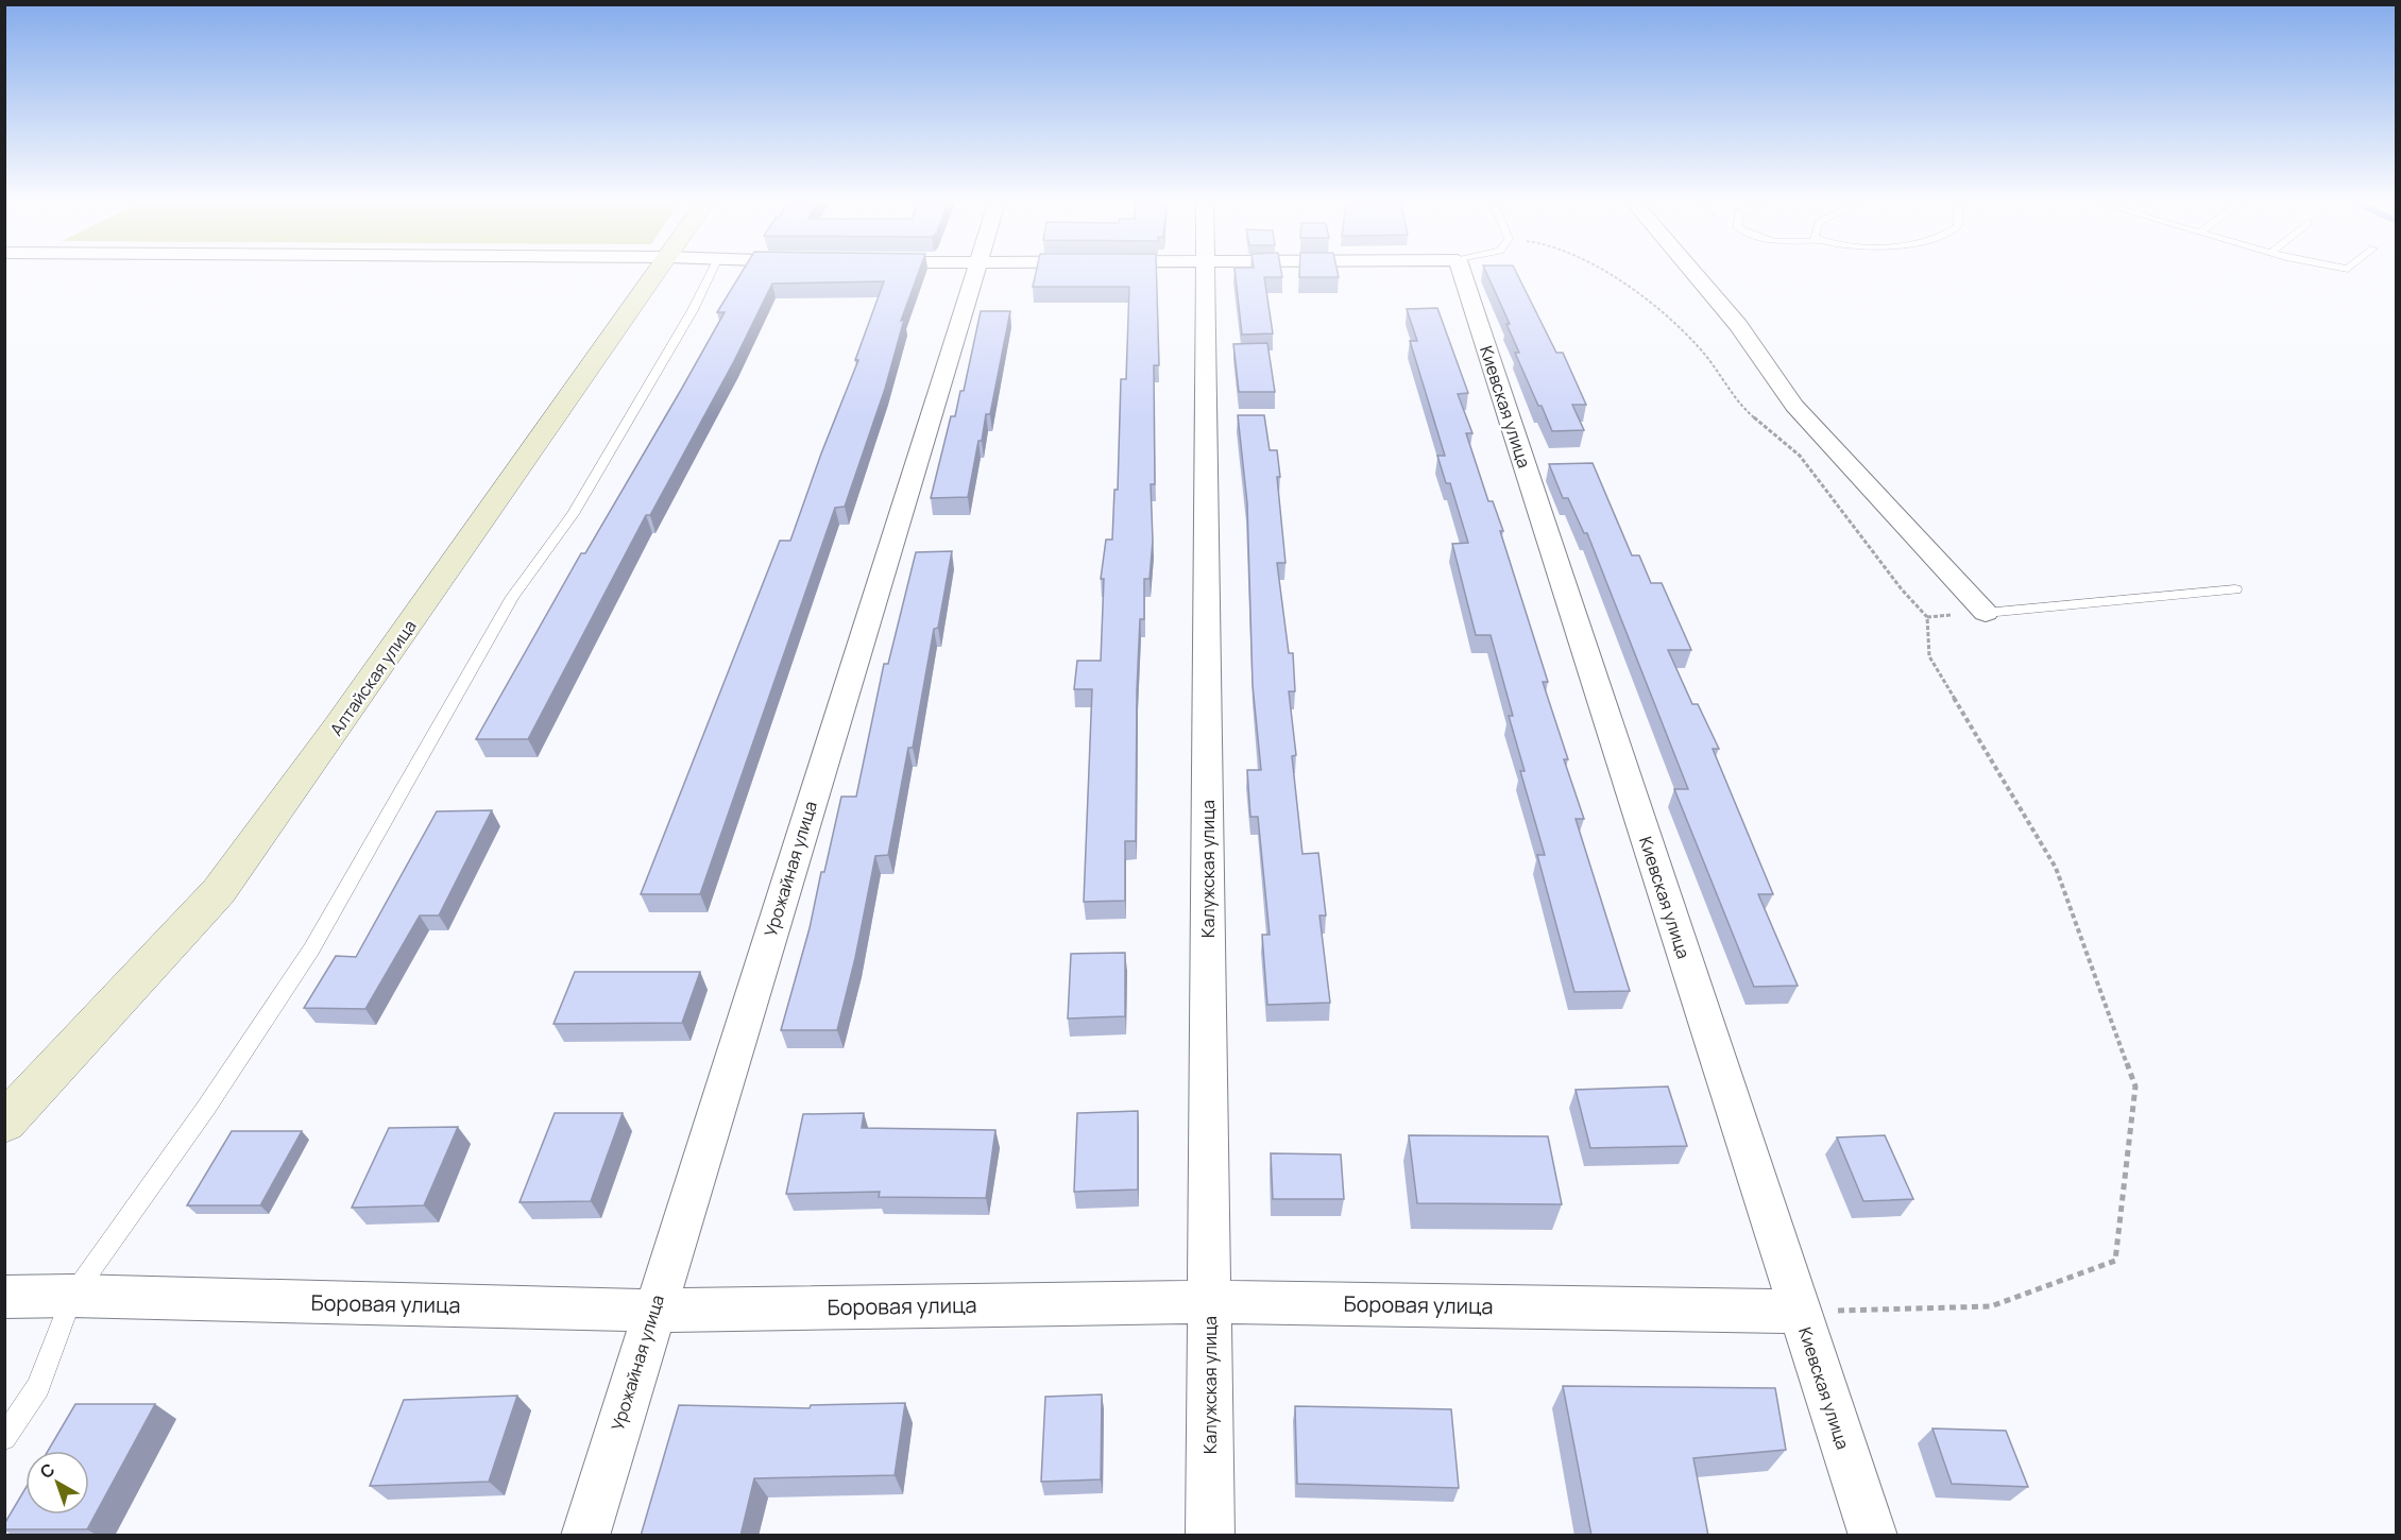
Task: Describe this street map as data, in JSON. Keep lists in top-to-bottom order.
{
  "streets": {
    "main road": ["Алтайская улица"],
    "street": [
      "Киевская улица",
      "Урожайная улица",
      "Калужская улица",
      "Боровая улица"
    ]
  },
  "crossings": [
    ["Киевская улица", "Боровая улица"],
    ["Урожайная улица", "Боровая улица"],
    ["Калужская улица", "Боровая улица"]
  ],
  "north": "top left"
}
